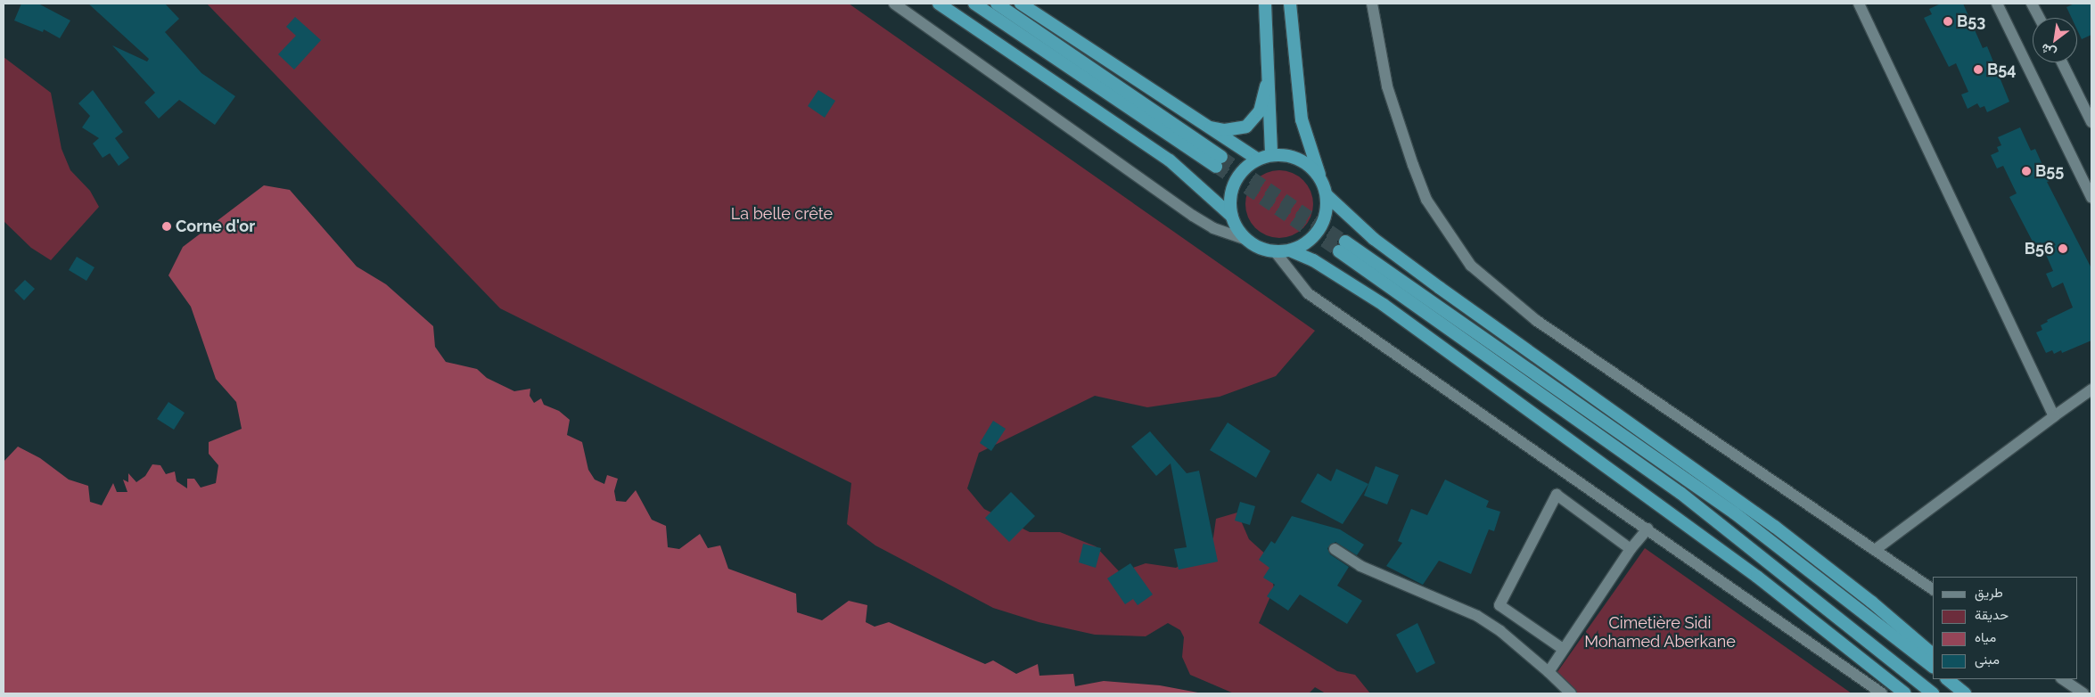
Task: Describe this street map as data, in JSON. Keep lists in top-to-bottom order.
{
  "parks": ["La belle crête", "Cimetière Sidi Mohamed Aberkane"],
  "places": [
    "B53",
    "B54",
    "B55",
    "Corne d'or",
    "B56"
  ],
  "legend": [
    "طريق",
    "حديقة",
    "مياه",
    "مبنى"
  ],
  "north": "bottom left"
}
